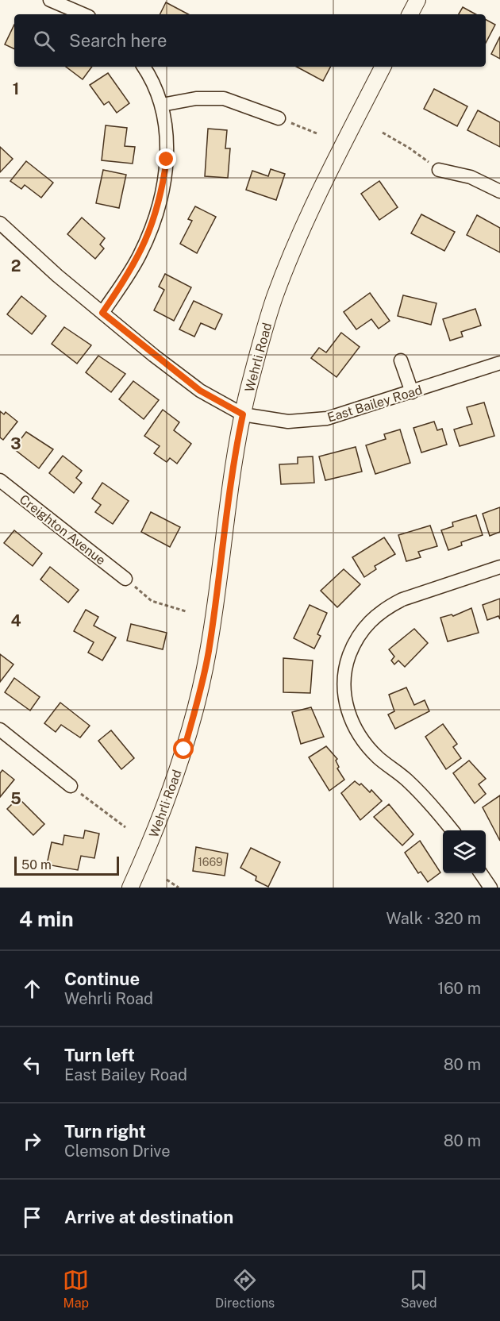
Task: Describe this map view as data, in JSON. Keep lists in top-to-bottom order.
{
  "streets": {
    "street": ["Wehrli Road", "East Bailey Road", "Creighton Avenue"]
  },
  "crossings": [
    ["Wehrli Road", "East Bailey Road"]
  ],
  "house_numbers": ["1669"],
  "scale_bar": "50 m",
  "page": {
    "search": "Search here",
    "scale": "50 m",
    "heading": ["4 min", "Walk · 320 m"],
    "list": [
      ["Continue", "Wehrli Road", "160 m"],
      ["Turn left", "East Bailey Road", "80 m"],
      ["Turn right", "Clemson Drive", "80 m"],
      "Arrive at destination"
    ],
    "nav": ["Map", "Directions", "Saved"]
  },
  "grid": {
    "rows": [
      "1",
      "2",
      "3",
      "4",
      "5"
    ]
  }
}
